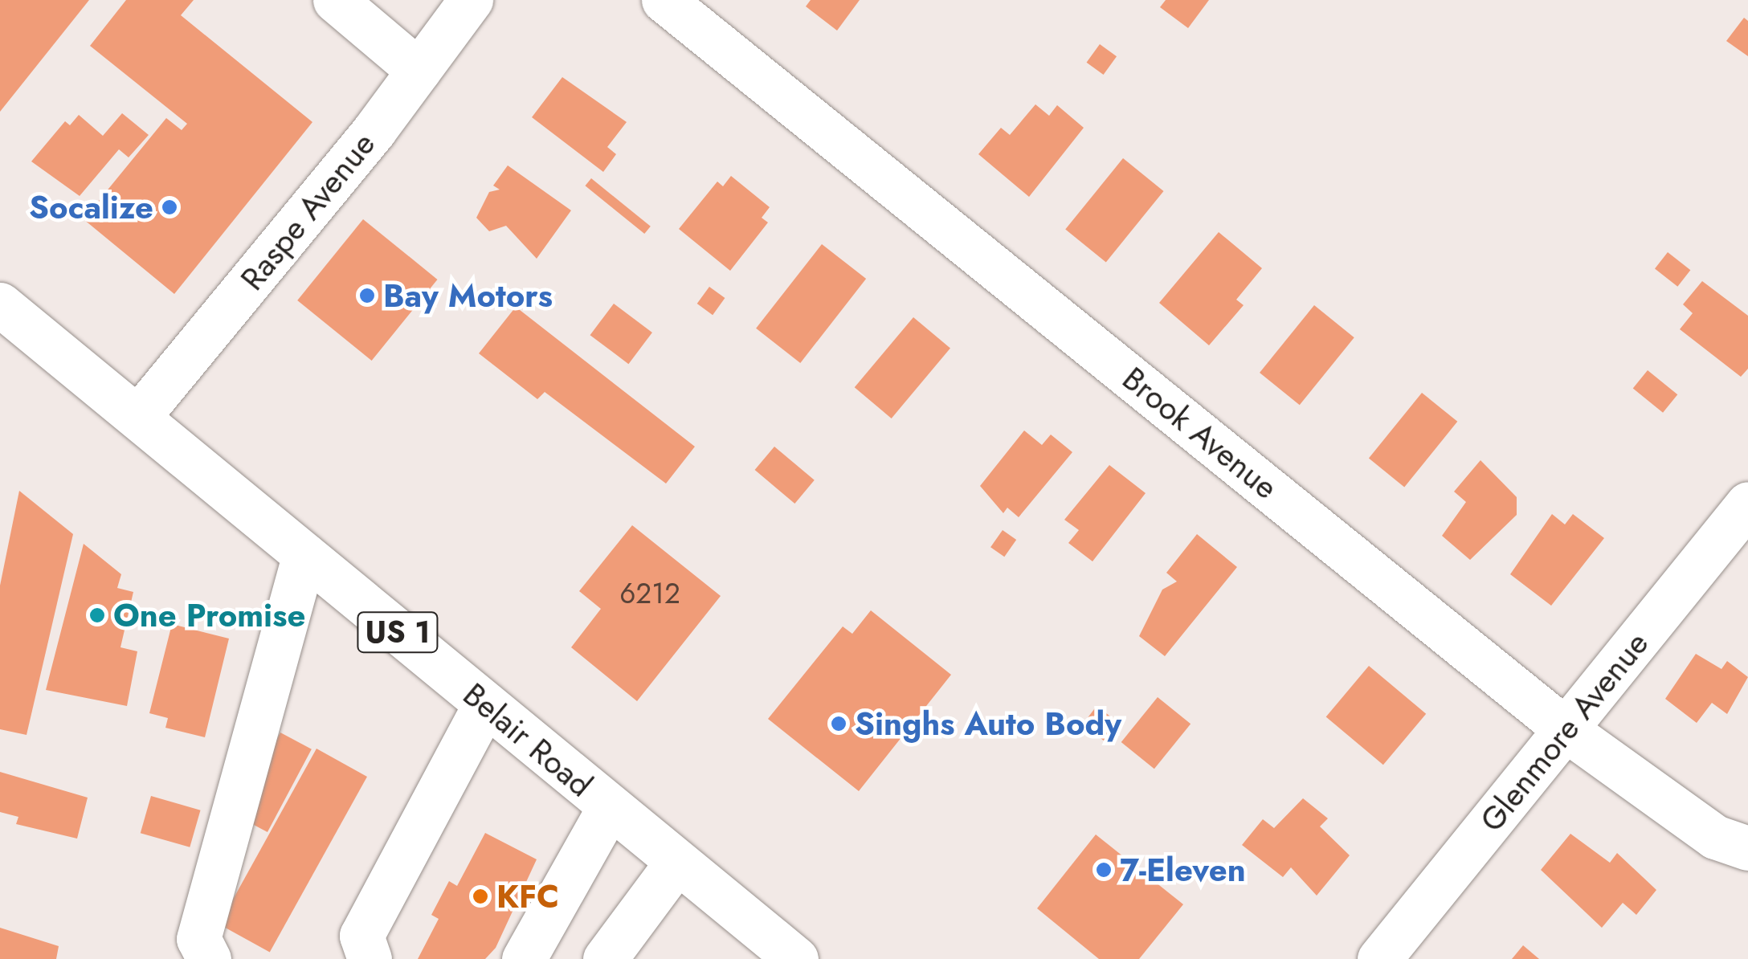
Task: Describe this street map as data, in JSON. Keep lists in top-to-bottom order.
{
  "streets": {
    "street": [
      "Raspe Avenue",
      "Brook Avenue",
      "US 1",
      "Glenmore Avenue",
      "Belair Road"
    ]
  },
  "crossings": [
    ["Raspe Avenue", "Belair Road"],
    ["Brook Avenue", "Glenmore Avenue"]
  ],
  "places": [
    "Socalize",
    "Bay Motors",
    "One Promise",
    "Singhs Auto Body",
    "7-Eleven",
    "KFC"
  ],
  "house_numbers": ["6212"]
}
